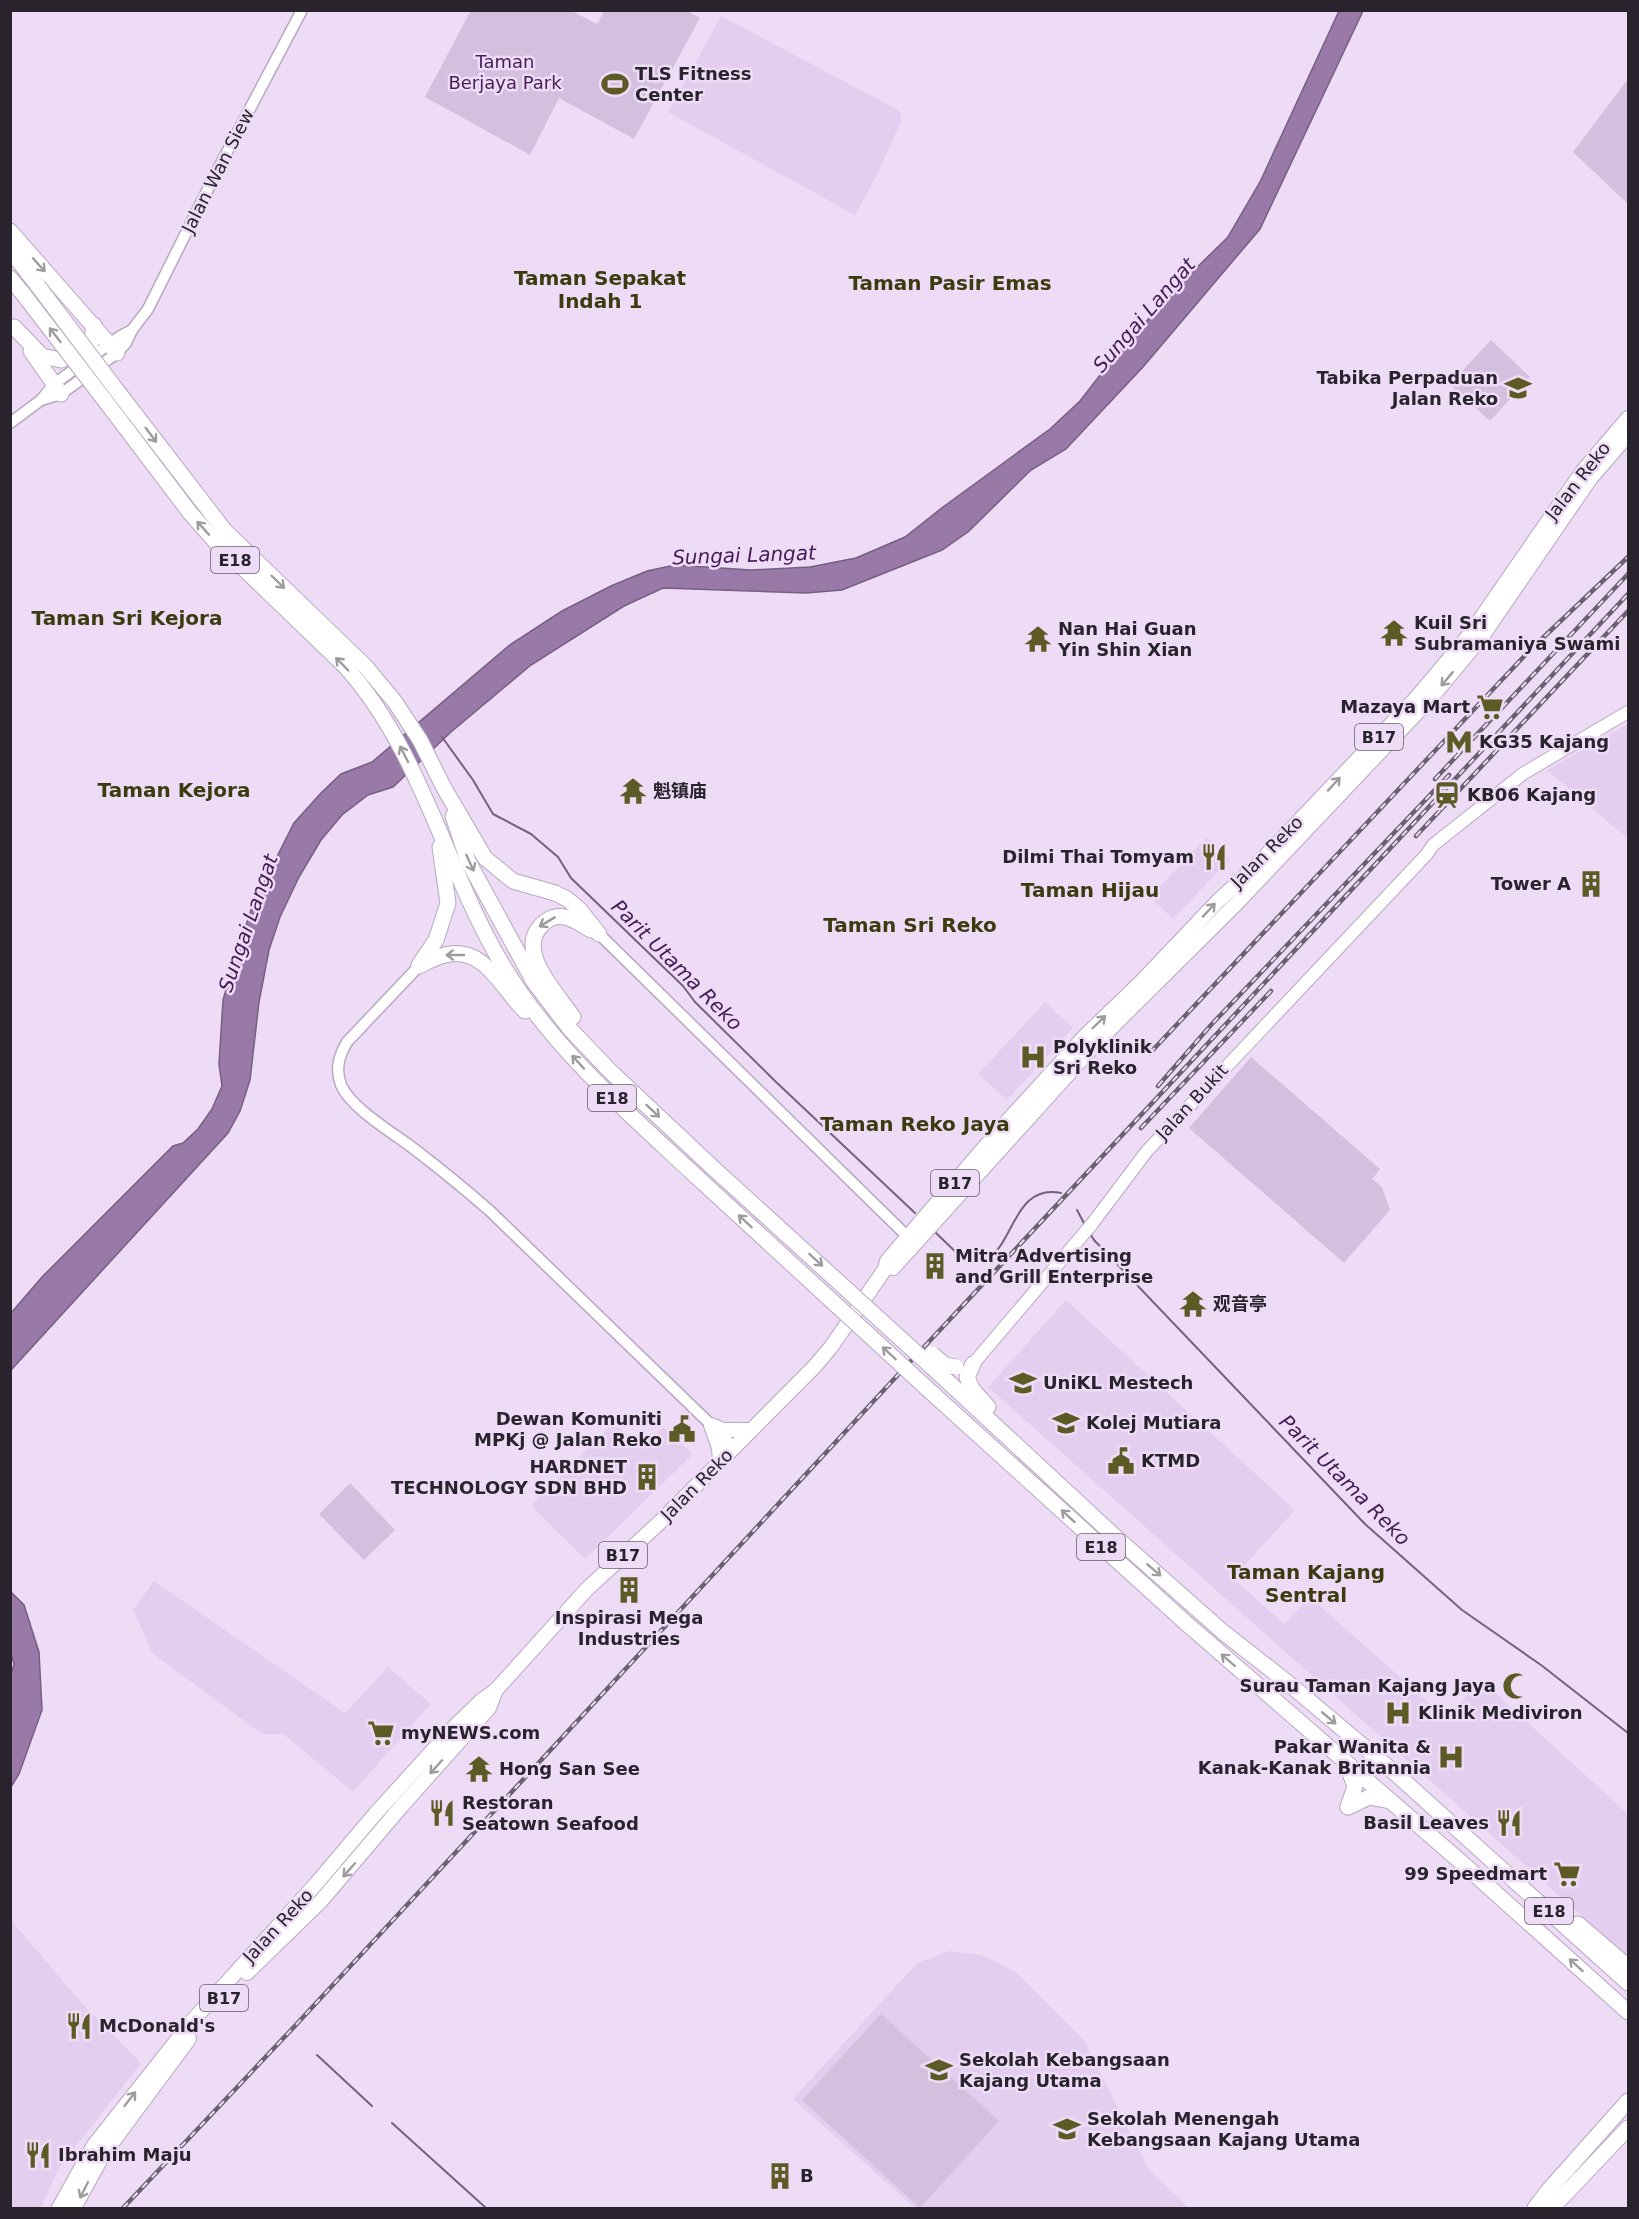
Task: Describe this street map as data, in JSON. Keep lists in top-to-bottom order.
{
  "streets": {
    "highway": ["E18"],
    "main road": ["Jalan Reko", "B17", "Jalan Bukit"],
    "street": ["Jalan Wan Siew"]
  },
  "districts": [
    "Taman Sepakat Indah 1",
    "Taman Pasir Emas",
    "Taman Sri Kejora",
    "Taman Kejora",
    "Taman Hijau",
    "Taman Sri Reko",
    "Taman Reko Jaya",
    "Taman Kajang Sentral"
  ],
  "water": ["Sungai Langat", "Parit Utama Reko"],
  "parks": ["Taman Berjaya Park"],
  "places": {
    "sports": ["TLS Fitness Center"],
    "school or university": [
      "Tabika Perpaduan Jalan Reko",
      "UniKL Mestech",
      "Kolej Mutiara",
      "Sekolah Kebangsaan Kajang Utama",
      "Sekolah Menengah Kebangsaan Kajang Utama"
    ],
    "temple": [
      "Kuil Sri Subramaniya Swami",
      "Nan Hai Guan Yin Shin Xian",
      "魁镇庙",
      "观音亭",
      "Hong San See"
    ],
    "supermarket": ["Mazaya Mart", "myNEWS.com", "99 Speedmart"],
    "metro station": ["KG35 Kajang"],
    "station": ["KB06 Kajang"],
    "restaurant": [
      "Dilmi Thai Tomyam",
      "Restoran Seatown Seafood",
      "Basil Leaves",
      "McDonald's",
      "Ibrahim Maju"
    ],
    "building": [
      "Tower A",
      "Mitra Advertising and Grill Enterprise",
      "HARDNET TECHNOLOGY SDN BHD",
      "Inspirasi Mega Industries",
      "B"
    ],
    "hospital": ["Polyklinik Sri Reko", "Klinik Mediviron", "Pakar Wanita & Kanak-Kanak Britannia"],
    "public building": ["Dewan Komuniti MPKj @ Jalan Reko", "KTMD"],
    "mosque": ["Surau Taman Kajang Jaya"]
  }
}
